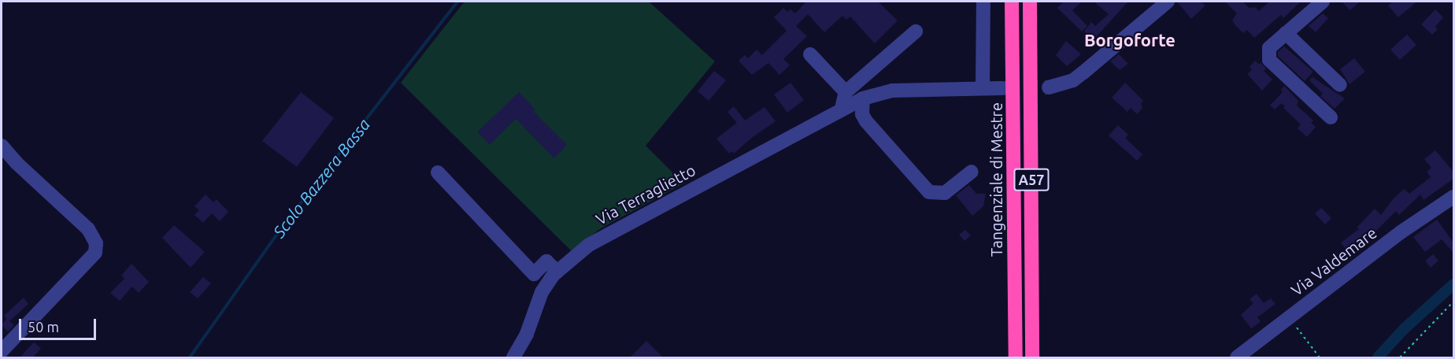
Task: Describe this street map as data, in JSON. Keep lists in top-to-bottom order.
{
  "streets": {
    "highway": ["Tangenziale di Mestre", "A57"],
    "street": ["Via Terraglietto", "Via Valdemare"]
  },
  "districts": ["Borgoforte"],
  "water": ["Scolo Bazzera Bassa"],
  "scale_bar": "50 m"
}
